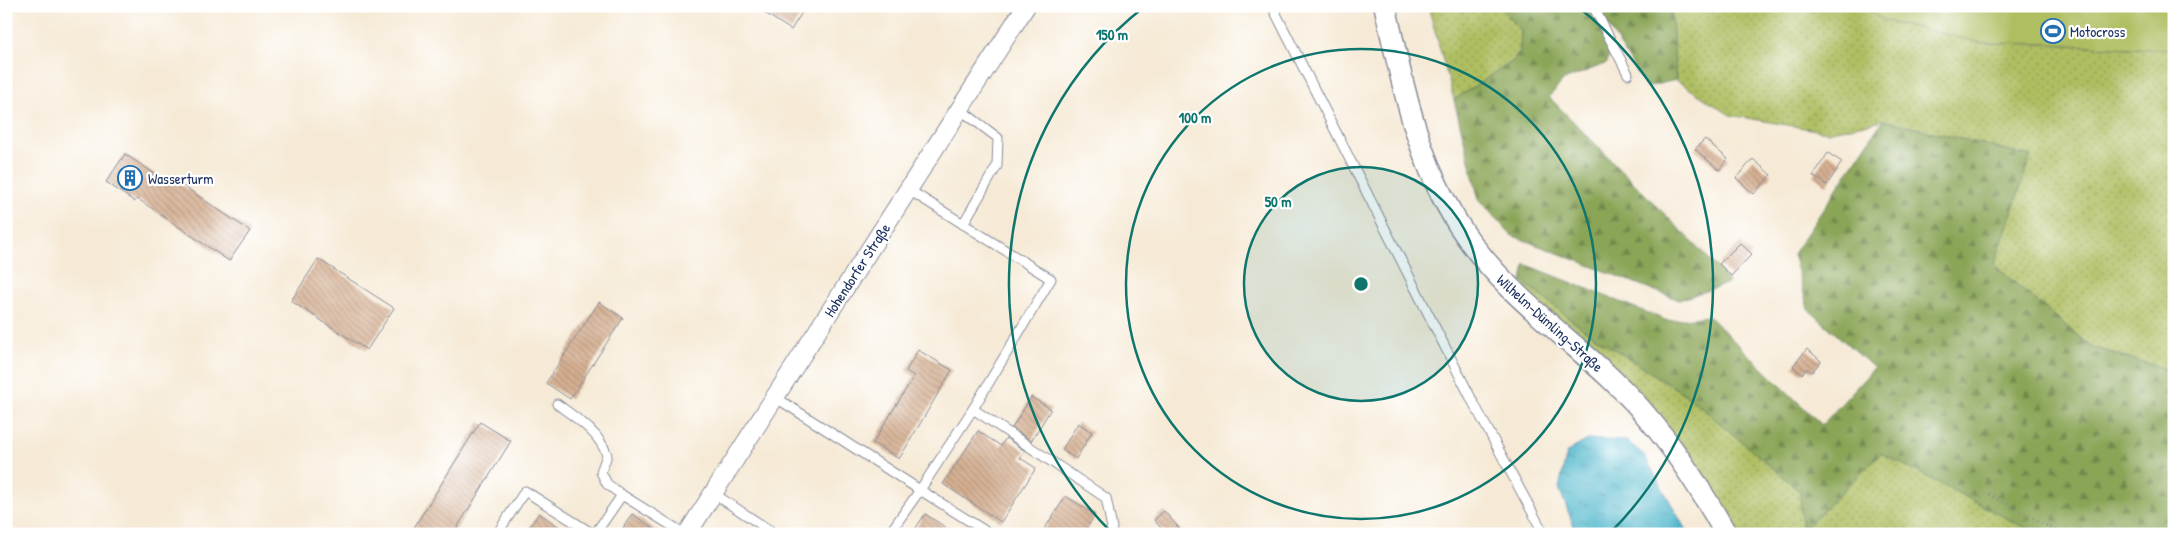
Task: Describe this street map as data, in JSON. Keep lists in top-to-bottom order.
{
  "streets": {
    "street": ["Hohendorfer Straße", "Wilhelm-Dümling-Straße"]
  },
  "places": {
    "sports": ["Motocross"],
    "building": ["Wasserturm"]
  },
  "rings": ["150 m", "100 m", "50 m"]
}
